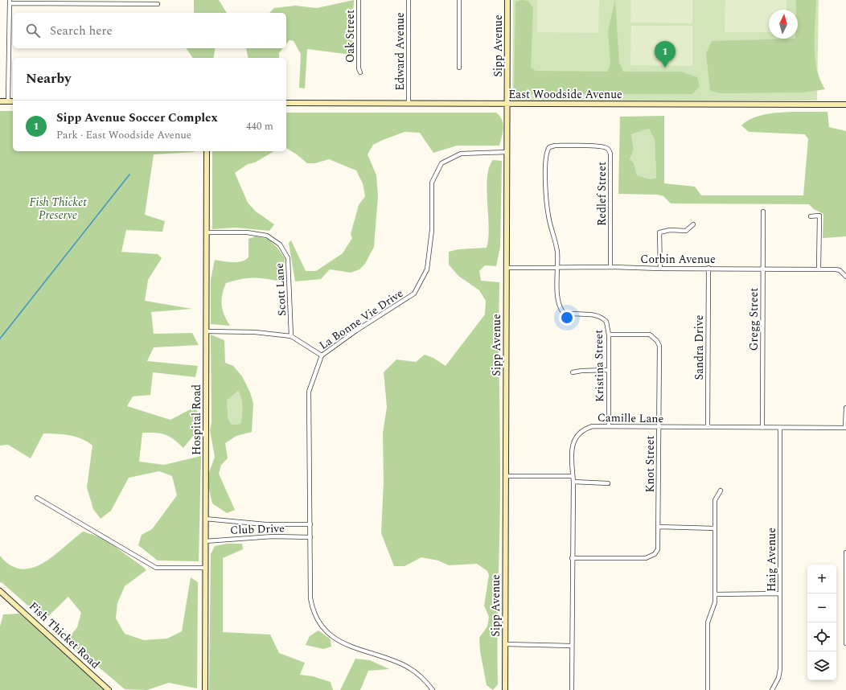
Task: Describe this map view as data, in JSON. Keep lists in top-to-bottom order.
{
  "streets": {
    "street": [
      "Oak Street",
      "Sipp Avenue",
      "Edward Avenue",
      "East Woodside Avenue",
      "Redlef Street",
      "Corbin Avenue",
      "Scott Lane",
      "La Bonne Vie Drive",
      "Gregg Street",
      "Sandra Drive",
      "Kristina Street",
      "Camille Lane",
      "Hospital Road",
      "Knot Street",
      "Club Drive",
      "Haig Avenue",
      "Fish Thicket Road"
    ]
  },
  "crossings": [
    ["Sipp Avenue", "East Woodside Avenue"],
    ["Sipp Avenue", "Corbin Avenue"],
    ["Sipp Avenue", "La Bonne Vie Drive"],
    ["Edward Avenue", "East Woodside Avenue"],
    ["Redlef Street", "Corbin Avenue"],
    ["Redlef Street", "Kristina Street"],
    ["Corbin Avenue", "Gregg Street"],
    ["Corbin Avenue", "Sandra Drive"],
    ["Corbin Avenue", "Kristina Street"],
    ["Scott Lane", "Hospital Road"],
    ["La Bonne Vie Drive", "Club Drive"],
    ["Gregg Street", "Camille Lane"],
    ["Sandra Drive", "Camille Lane"],
    ["Kristina Street", "Camille Lane"],
    ["Kristina Street", "Knot Street"],
    ["Camille Lane", "Knot Street"],
    ["Camille Lane", "Haig Avenue"],
    ["Hospital Road", "Club Drive"]
  ],
  "parks": ["Fish Thicket Preserve"],
  "north": "top",
  "page": {
    "search": "Search here",
    "pins": "1",
    "heading": "Nearby",
    "list": [
      {
        "mark": "1",
        "name": "Sipp Avenue Soccer Complex",
        "note": "Park · East Woodside Avenue",
        "value": "440 m"
      }
    ],
    "map_buttons": ["+", "−"]
  }
}
